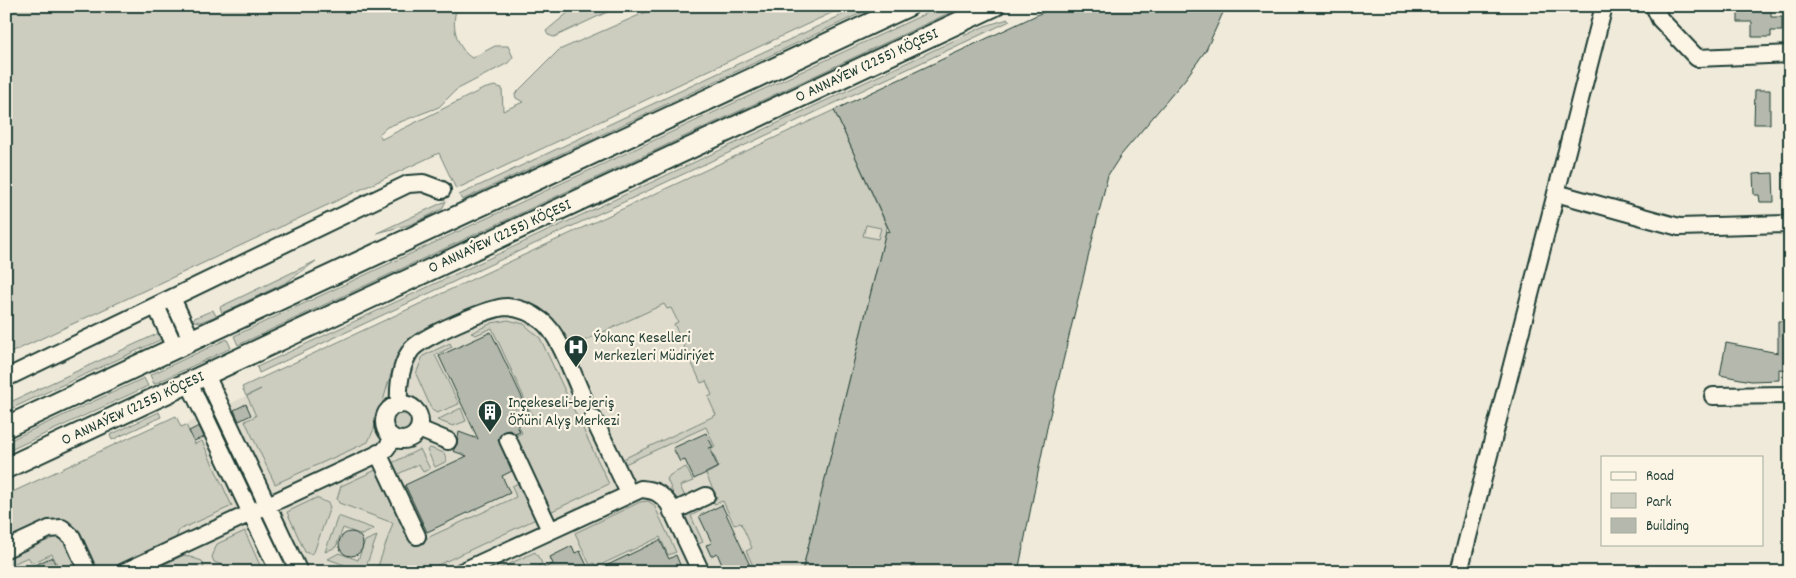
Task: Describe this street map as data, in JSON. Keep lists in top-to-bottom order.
{
  "streets": {
    "main road": ["O ANNAÝEW (2255) KÖÇESI"]
  },
  "places": {
    "hospital": ["Ýokanç Keselleri Merkezleri Müdiriýet"],
    "building": ["Inçekeseli-bejeriş Öňüni Alyş Merkezi"]
  },
  "legend": ["Road", "Park", "Building"]
}
